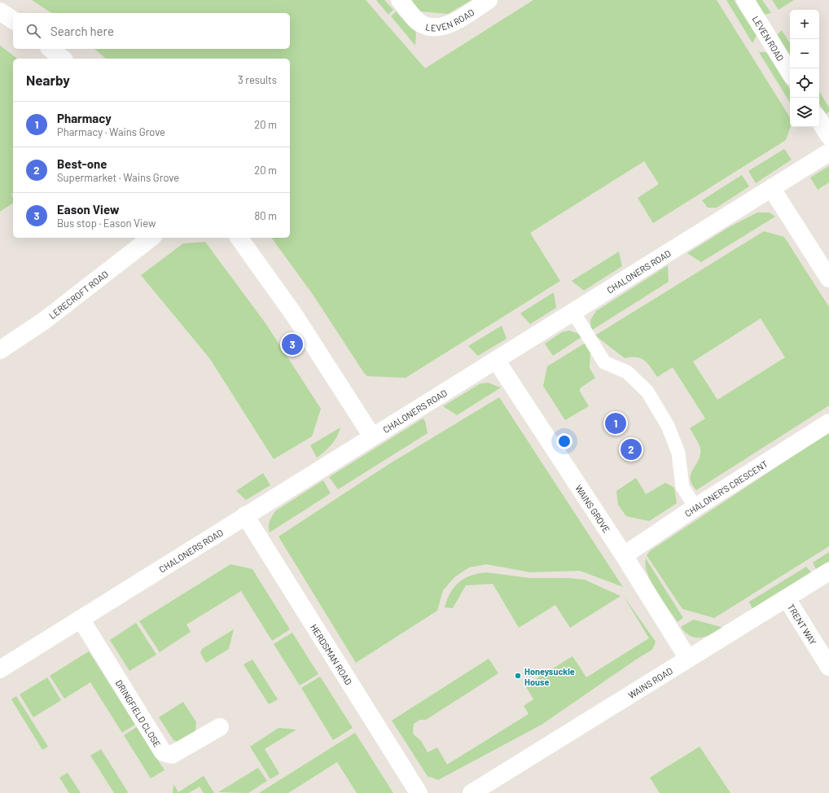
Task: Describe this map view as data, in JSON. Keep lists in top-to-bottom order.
{
  "streets": {
    "street": [
      "LEVEN ROAD",
      "CHALONERS ROAD",
      "LERECROFT ROAD",
      "CHALONER'S CRESCENT",
      "WAINS GROVE",
      "TRENT WAY",
      "HERDSMAN ROAD",
      "WAINS ROAD",
      "DRINGFIELD CLOSE"
    ]
  },
  "crossings": [
    ["CHALONERS ROAD", "WAINS GROVE"],
    ["CHALONERS ROAD", "HERDSMAN ROAD"],
    ["CHALONERS ROAD", "DRINGFIELD CLOSE"],
    ["CHALONER'S CRESCENT", "WAINS GROVE"],
    ["WAINS GROVE", "WAINS ROAD"],
    ["TRENT WAY", "WAINS ROAD"]
  ],
  "places": ["Honeysuckle House"],
  "page": {
    "map_buttons": ["+", "−"],
    "search": "Search here",
    "heading": ["Nearby", "3 results"],
    "list": [
      {
        "mark": "1",
        "name": "Pharmacy",
        "note": "Pharmacy · Wains Grove",
        "value": "20 m"
      },
      {
        "mark": "2",
        "name": "Best-one",
        "note": "Supermarket · Wains Grove",
        "value": "20 m"
      },
      {
        "mark": "3",
        "name": "Eason View",
        "note": "Bus stop · Eason View",
        "value": "80 m"
      }
    ],
    "pins": ["3", "1", "2"]
  }
}
